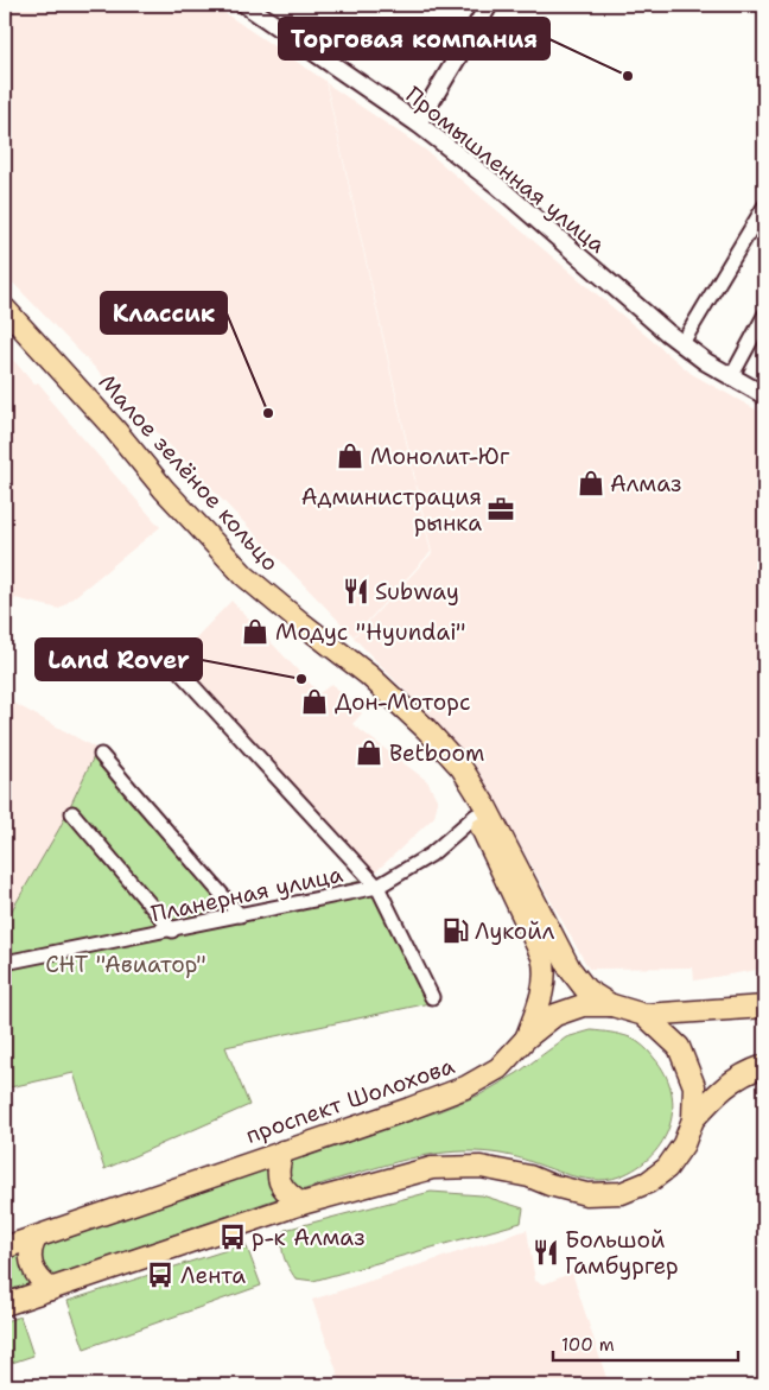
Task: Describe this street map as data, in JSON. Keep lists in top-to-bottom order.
{
  "streets": {
    "main road": ["Малое зелёное кольцо", "проспект Шолохова"],
    "street": ["Промышленная улица", "Планерная улица"]
  },
  "crossings": [
    ["Малое зелёное кольцо", "Планерная улица"],
    ["Малое зелёное кольцо", "проспект Шолохова"]
  ],
  "parks": ["СНТ \"Авиатор\""],
  "places": {
    "other": ["Торговая компания", "Классик", "Land Rover"],
    "shop": [
      "Монолит-Юг",
      "Алмаз",
      "Модус \"Hyundai\"",
      "Дон-Моторс",
      "Betboom"
    ],
    "office": ["Администрация рынка"],
    "restaurant": ["Subway", "Большой Гамбургер"],
    "fuel station": ["Лукойл"],
    "bus stop": ["р-к Алмаз", "Лента"]
  },
  "scale_bar": "100 m"
}
